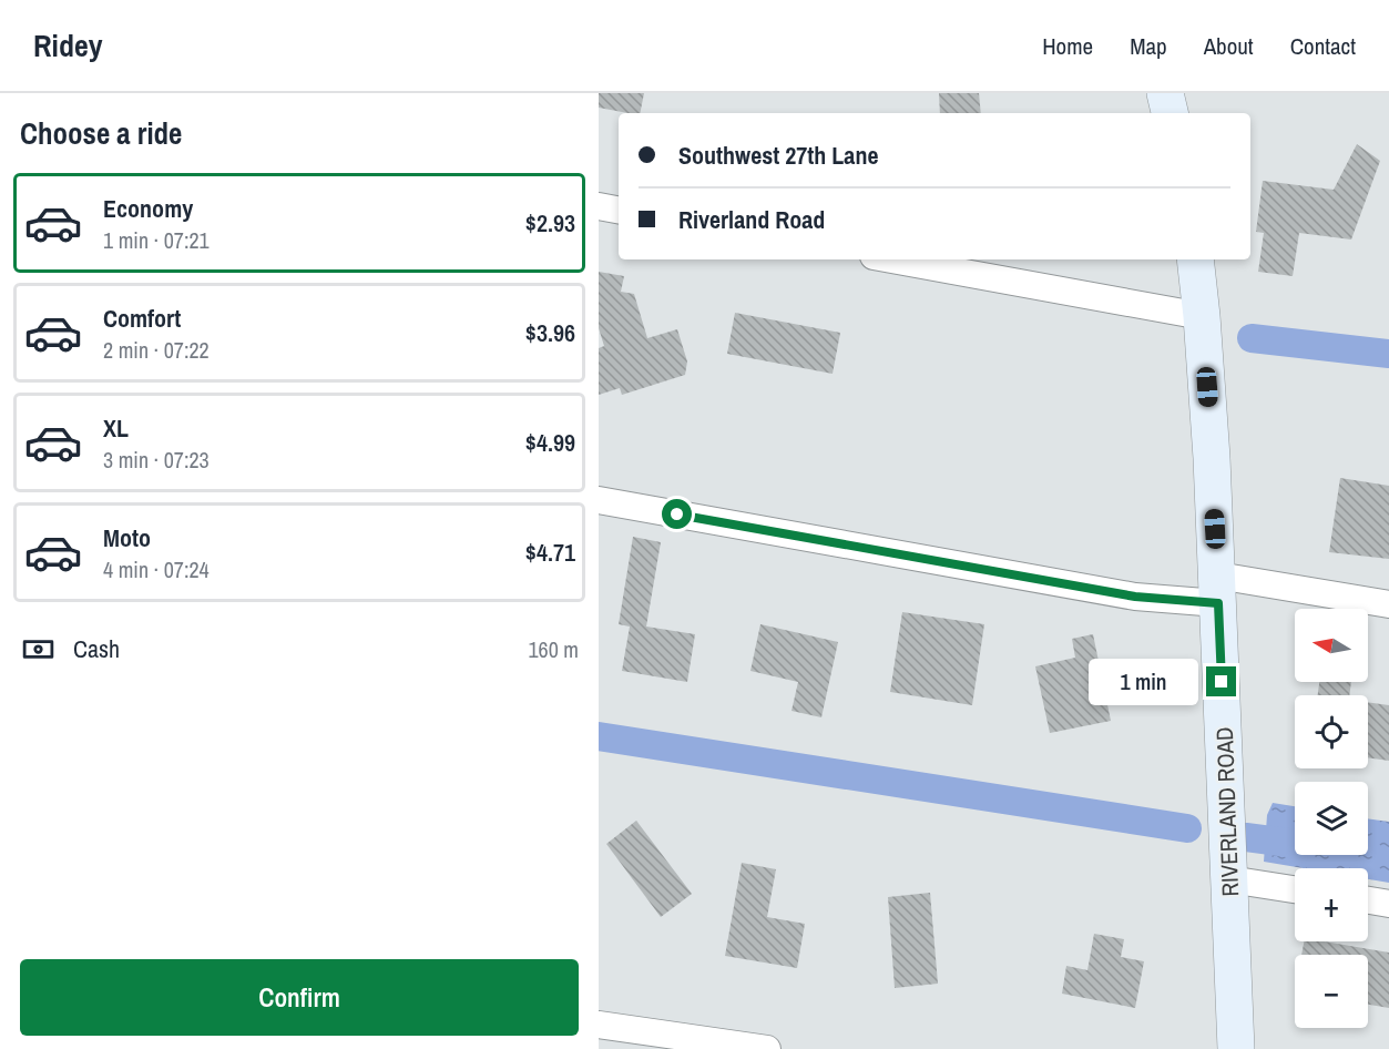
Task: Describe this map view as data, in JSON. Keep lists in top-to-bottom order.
{
  "streets": {
    "street": ["RIVERLAND ROAD"]
  },
  "north": "left",
  "page": {
    "header": "Ridey",
    "nav": [
      "Home",
      "Map",
      "About",
      "Contact"
    ],
    "heading": "Choose a ride",
    "banner": ["Southwest 27th Lane", "Riverland Road"],
    "list": [
      {
        "name": "Economy",
        "note": "1 min · 07:21",
        "value": "$2.93"
      },
      {
        "name": "Comfort",
        "note": "2 min · 07:22",
        "value": "$3.96"
      },
      {
        "name": "XL",
        "note": "3 min · 07:23",
        "value": "$4.99"
      },
      {
        "name": "Moto",
        "note": "4 min · 07:24",
        "value": "$4.71"
      }
    ],
    "map_buttons": ["+", "−"],
    "pay": ["Cash", "160 m"],
    "bubble": "1 min",
    "buttons": "Confirm"
  }
}
